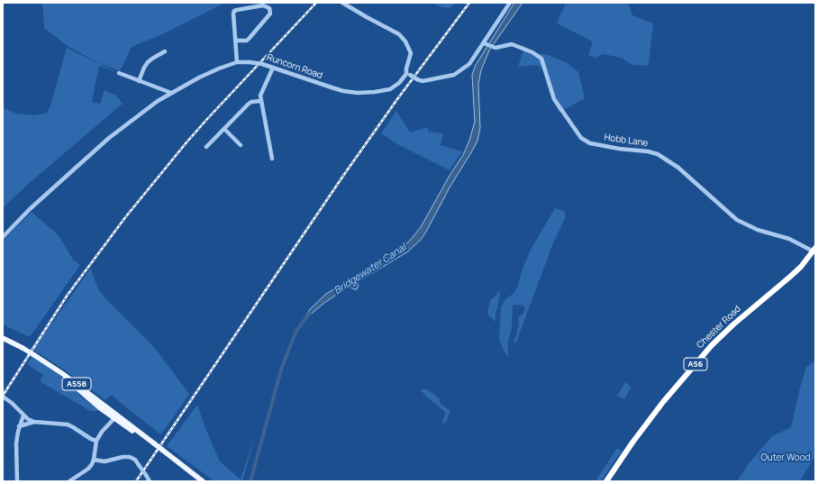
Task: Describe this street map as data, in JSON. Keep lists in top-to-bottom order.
{
  "streets": {
    "highway": ["Chester Road", "A56"],
    "main road": ["A558"],
    "street": ["Runcorn Road", "Hobb Lane"]
  },
  "crossings": [
    ["Hobb Lane", "Chester Road"]
  ],
  "water": ["Bridgewater Canal"],
  "parks": ["Outer Wood"]
}
